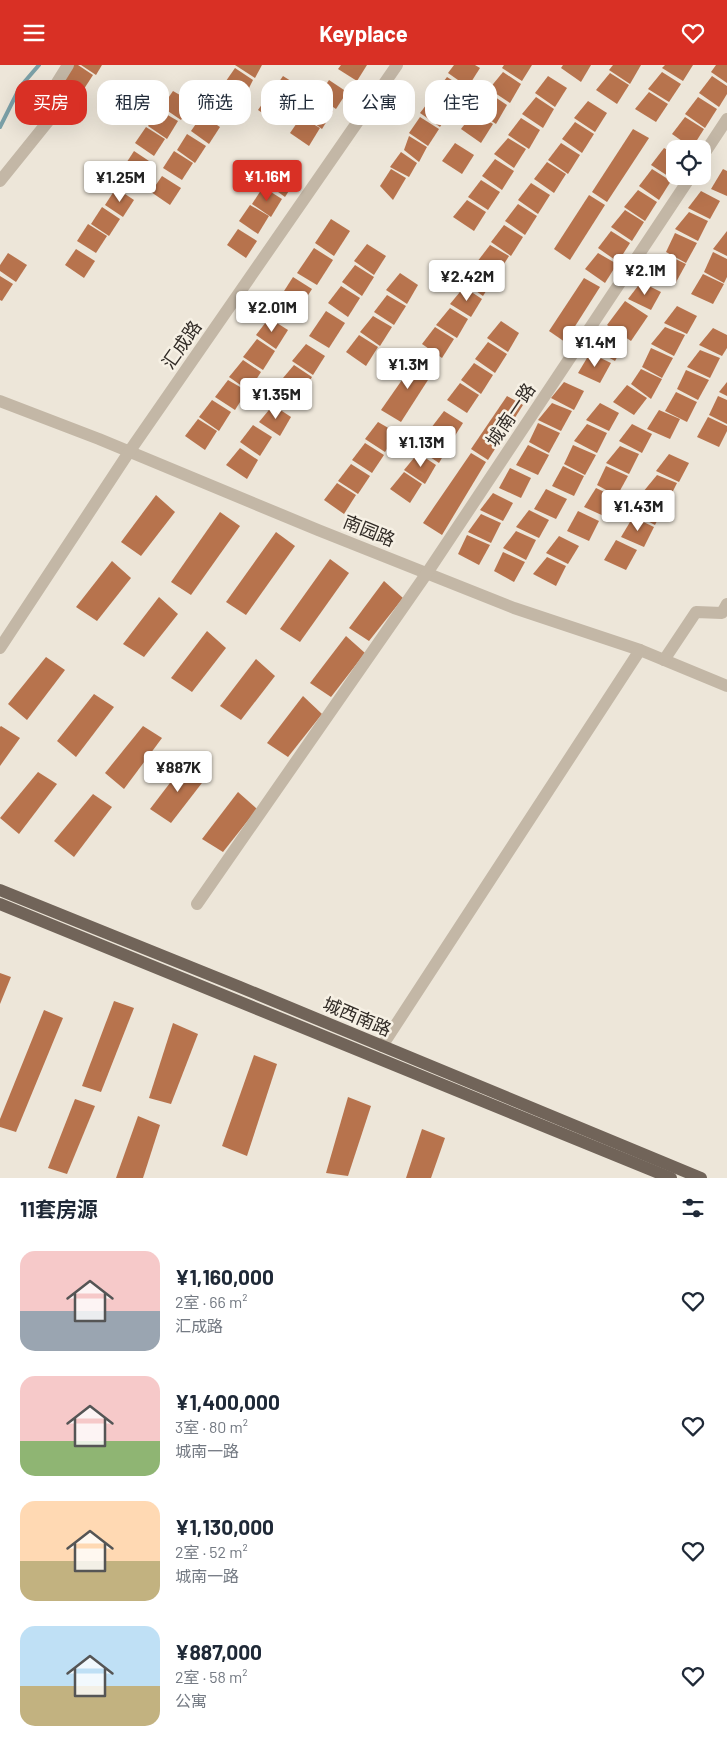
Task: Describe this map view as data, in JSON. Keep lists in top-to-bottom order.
{
  "streets": {
    "main road": ["城西南路"],
    "street": ["汇成路", "城南一路", "南园路"]
  },
  "crossings": [
    ["汇成路", "南园路"],
    ["城南一路", "南园路"]
  ],
  "page": {
    "header": "Keyplace",
    "chip": [
      "买房",
      "租房",
      "筛选",
      "新上",
      "公寓",
      "住宅"
    ],
    "price": [
      "¥1.16M",
      "¥1.25M",
      "¥2.1M",
      "¥2.42M",
      "¥2.01M",
      "¥1.4M",
      "¥1.3M",
      "¥1.35M",
      "¥1.13M",
      "¥1.43M",
      "¥887K"
    ],
    "heading": "11套房源",
    "list": [
      {
        "name": "¥1,160,000",
        "note": "2室 · 66 m² · 汇成路"
      },
      {
        "name": "¥1,400,000",
        "note": "3室 · 80 m² · 城南一路"
      },
      {
        "name": "¥1,130,000",
        "note": "2室 · 52 m² · 城南一路"
      },
      {
        "name": "¥887,000",
        "note": "2室 · 58 m² · 公寓"
      }
    ]
  }
}
